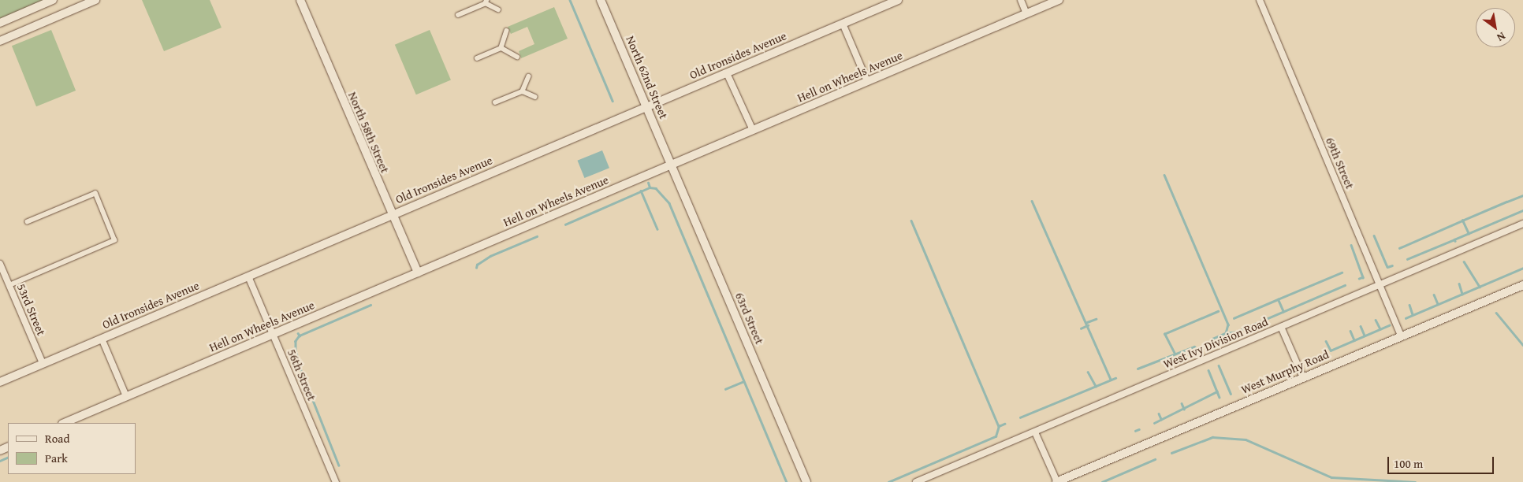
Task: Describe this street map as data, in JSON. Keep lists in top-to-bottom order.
{
  "streets": {
    "street": [
      "Old Ironsides Avenue",
      "Hell on Wheels Avenue",
      "North 62nd Street",
      "North 58th Street",
      "69th Street",
      "53rd Street",
      "63rd Street",
      "West Ivy Division Road",
      "West Murphy Road",
      "56th Street"
    ]
  },
  "crossings": [
    ["Old Ironsides Avenue", "North 62nd Street"],
    ["Old Ironsides Avenue", "North 58th Street"],
    ["Old Ironsides Avenue", "53rd Street"],
    ["Old Ironsides Avenue", "56th Street"],
    ["Hell on Wheels Avenue", "North 62nd Street"],
    ["Hell on Wheels Avenue", "North 58th Street"],
    ["Hell on Wheels Avenue", "63rd Street"],
    ["Hell on Wheels Avenue", "56th Street"],
    ["North 62nd Street", "63rd Street"],
    ["69th Street", "West Ivy Division Road"],
    ["69th Street", "West Murphy Road"]
  ],
  "legend": ["Road", "Park"],
  "scale_bar": "100 m",
  "north": "bottom right"
}
